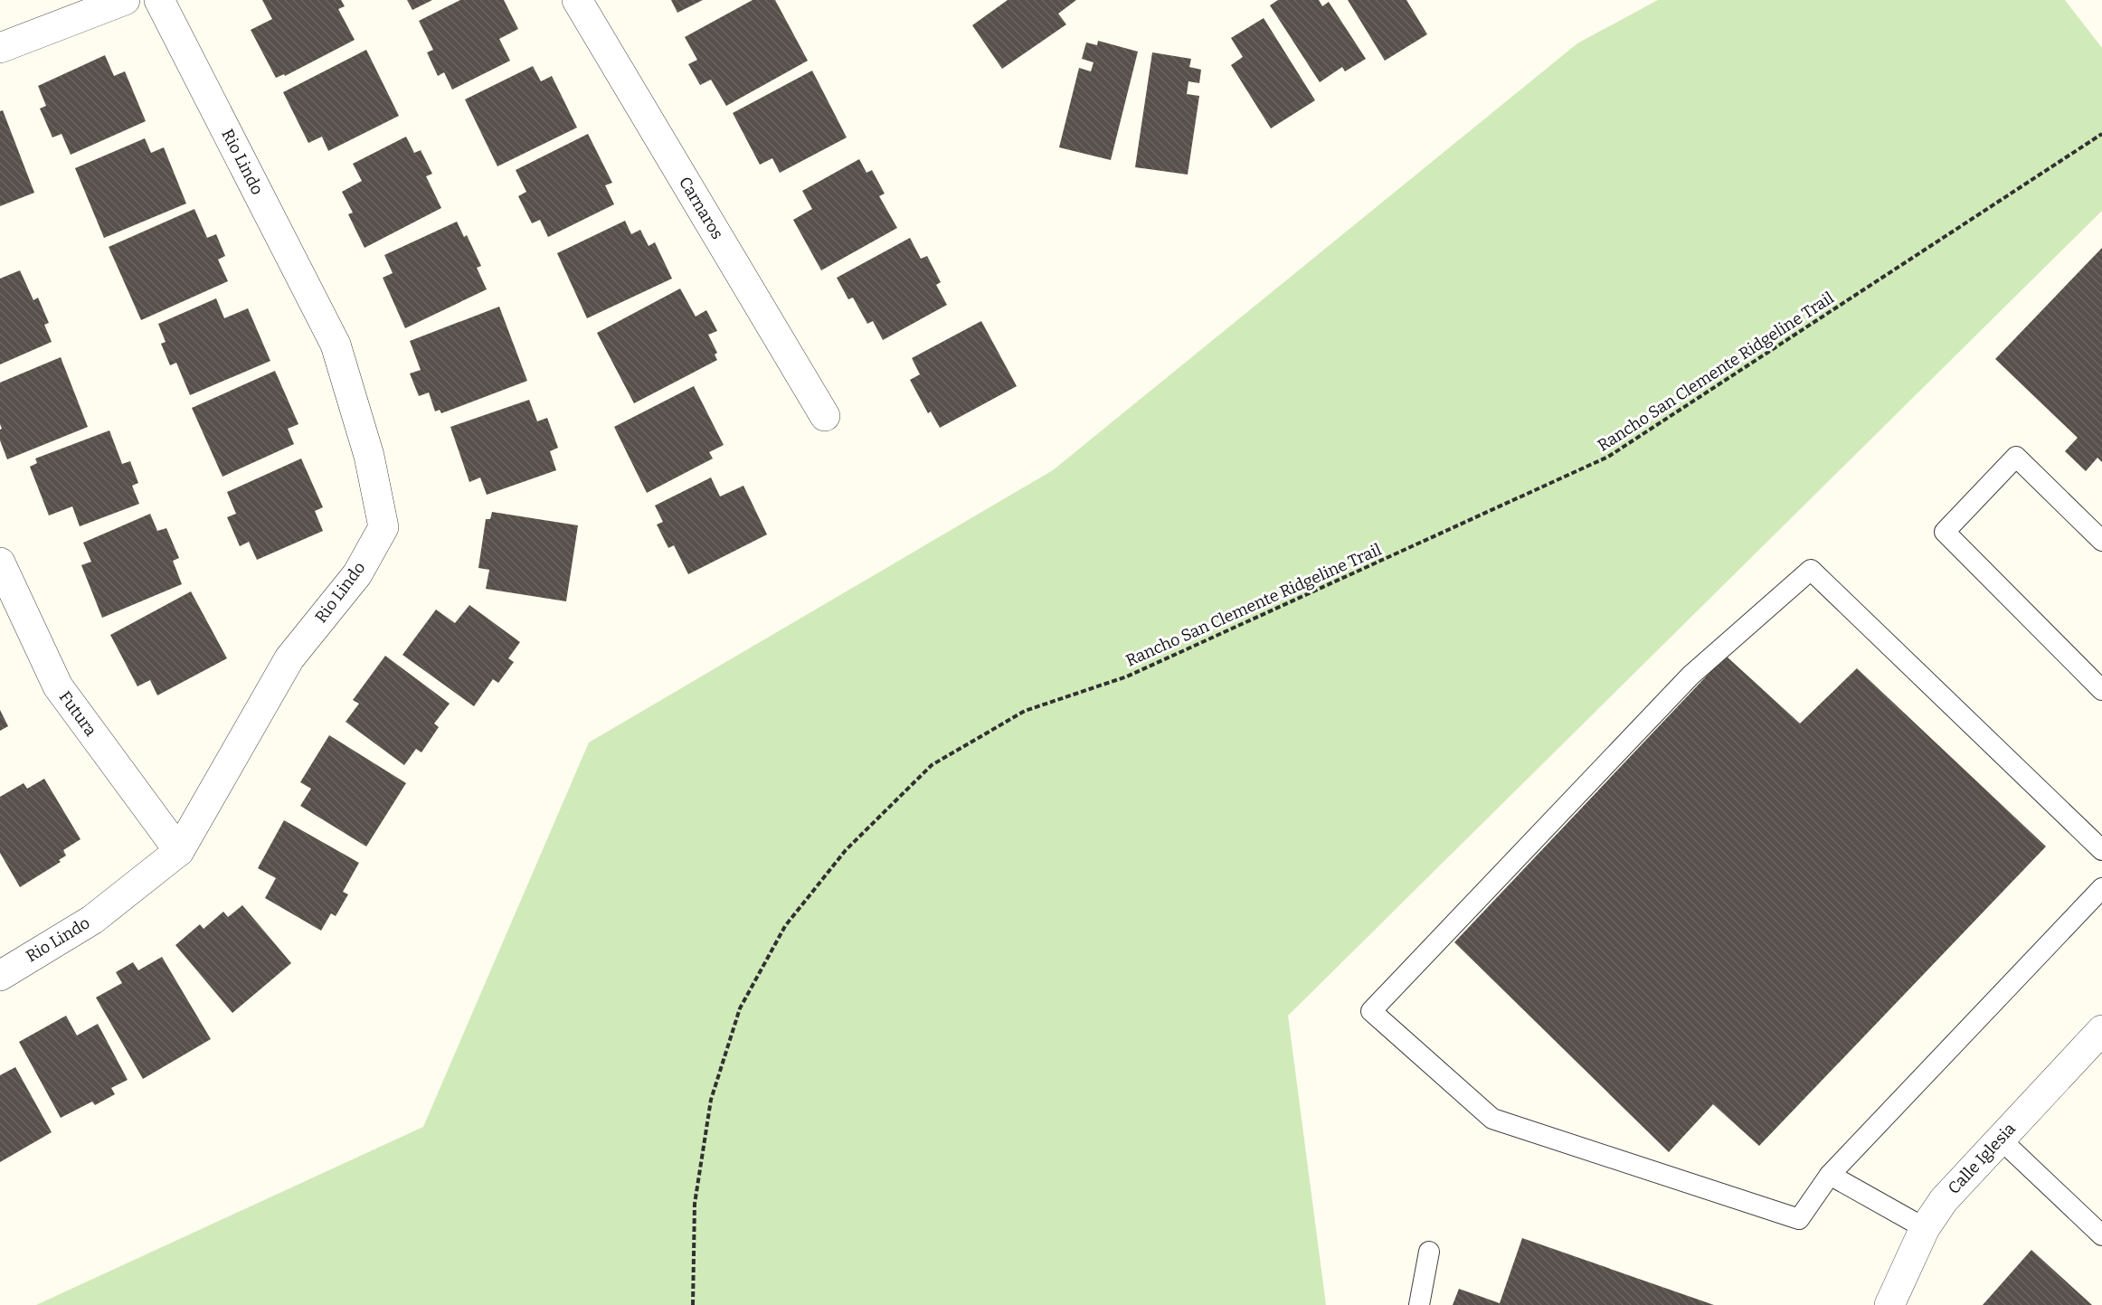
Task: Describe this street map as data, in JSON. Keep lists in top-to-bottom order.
{
  "streets": {
    "street": [
      "Rio Lindo",
      "Carnaros",
      "Futura",
      "Calle Iglesia"
    ],
    "path": ["Rancho San Clemente Ridgeline Trail"]
  },
  "crossings": [
    ["Rio Lindo", "Futura"]
  ]
}
